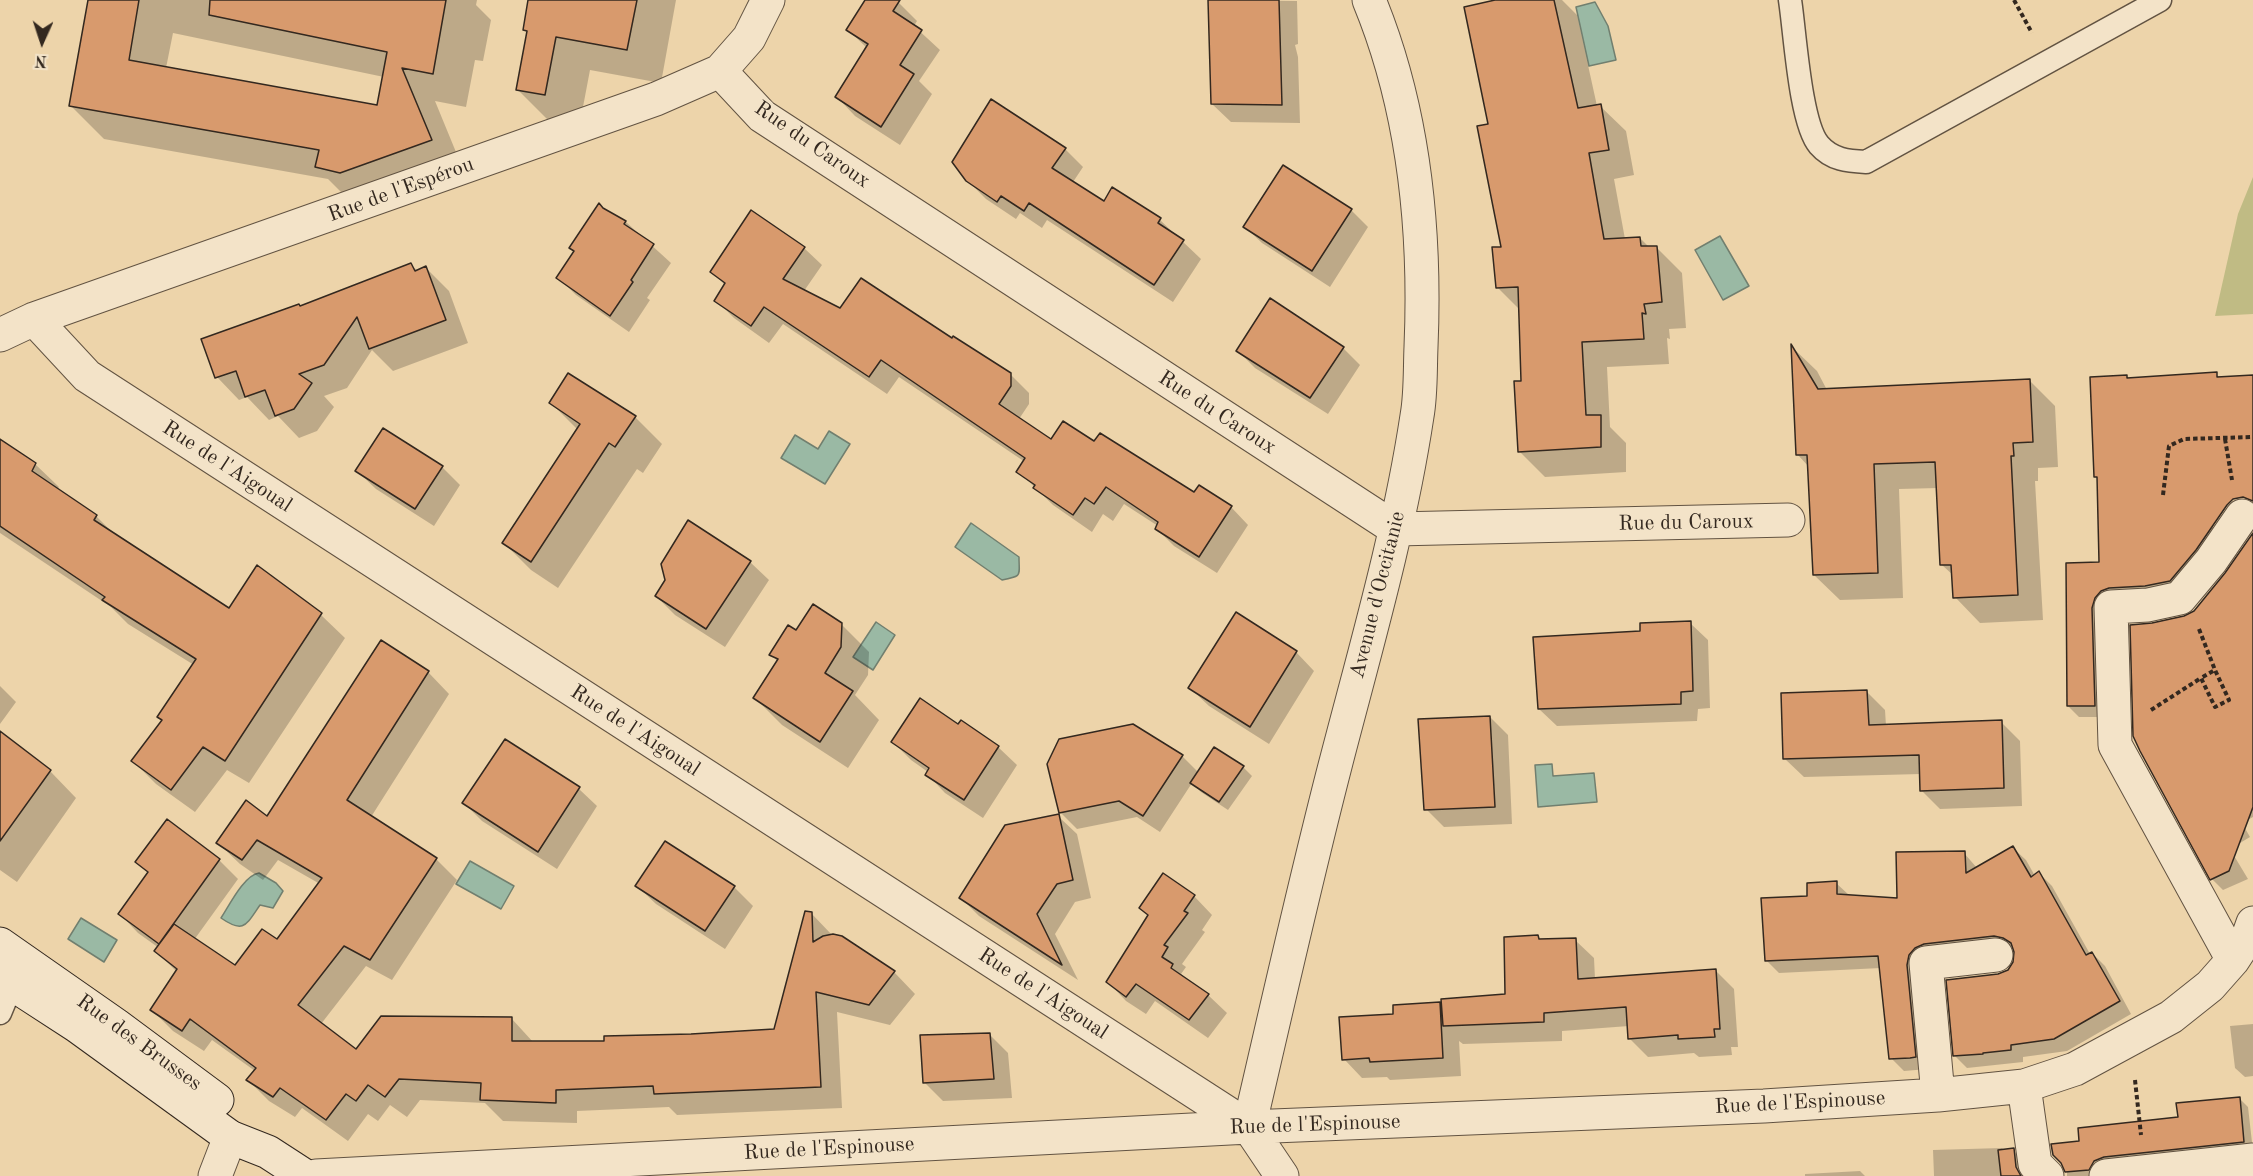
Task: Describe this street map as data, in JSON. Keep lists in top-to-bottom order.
{
  "streets": {
    "street": [
      "Rue du Caroux",
      "Rue de l'Espérou",
      "Rue de l'Aigoual",
      "Avenue d'Occitanie",
      "Rue des Brusses",
      "Rue de l'Espinouse"
    ]
  },
  "crossings": [
    ["Rue du Caroux", "Rue de l'Espérou"],
    ["Rue du Caroux", "Avenue d'Occitanie"],
    ["Rue de l'Espérou", "Rue de l'Aigoual"],
    ["Rue de l'Aigoual", "Avenue d'Occitanie"],
    ["Rue de l'Aigoual", "Rue de l'Espinouse"],
    ["Avenue d'Occitanie", "Rue de l'Espinouse"]
  ],
  "north": "bottom"
}
